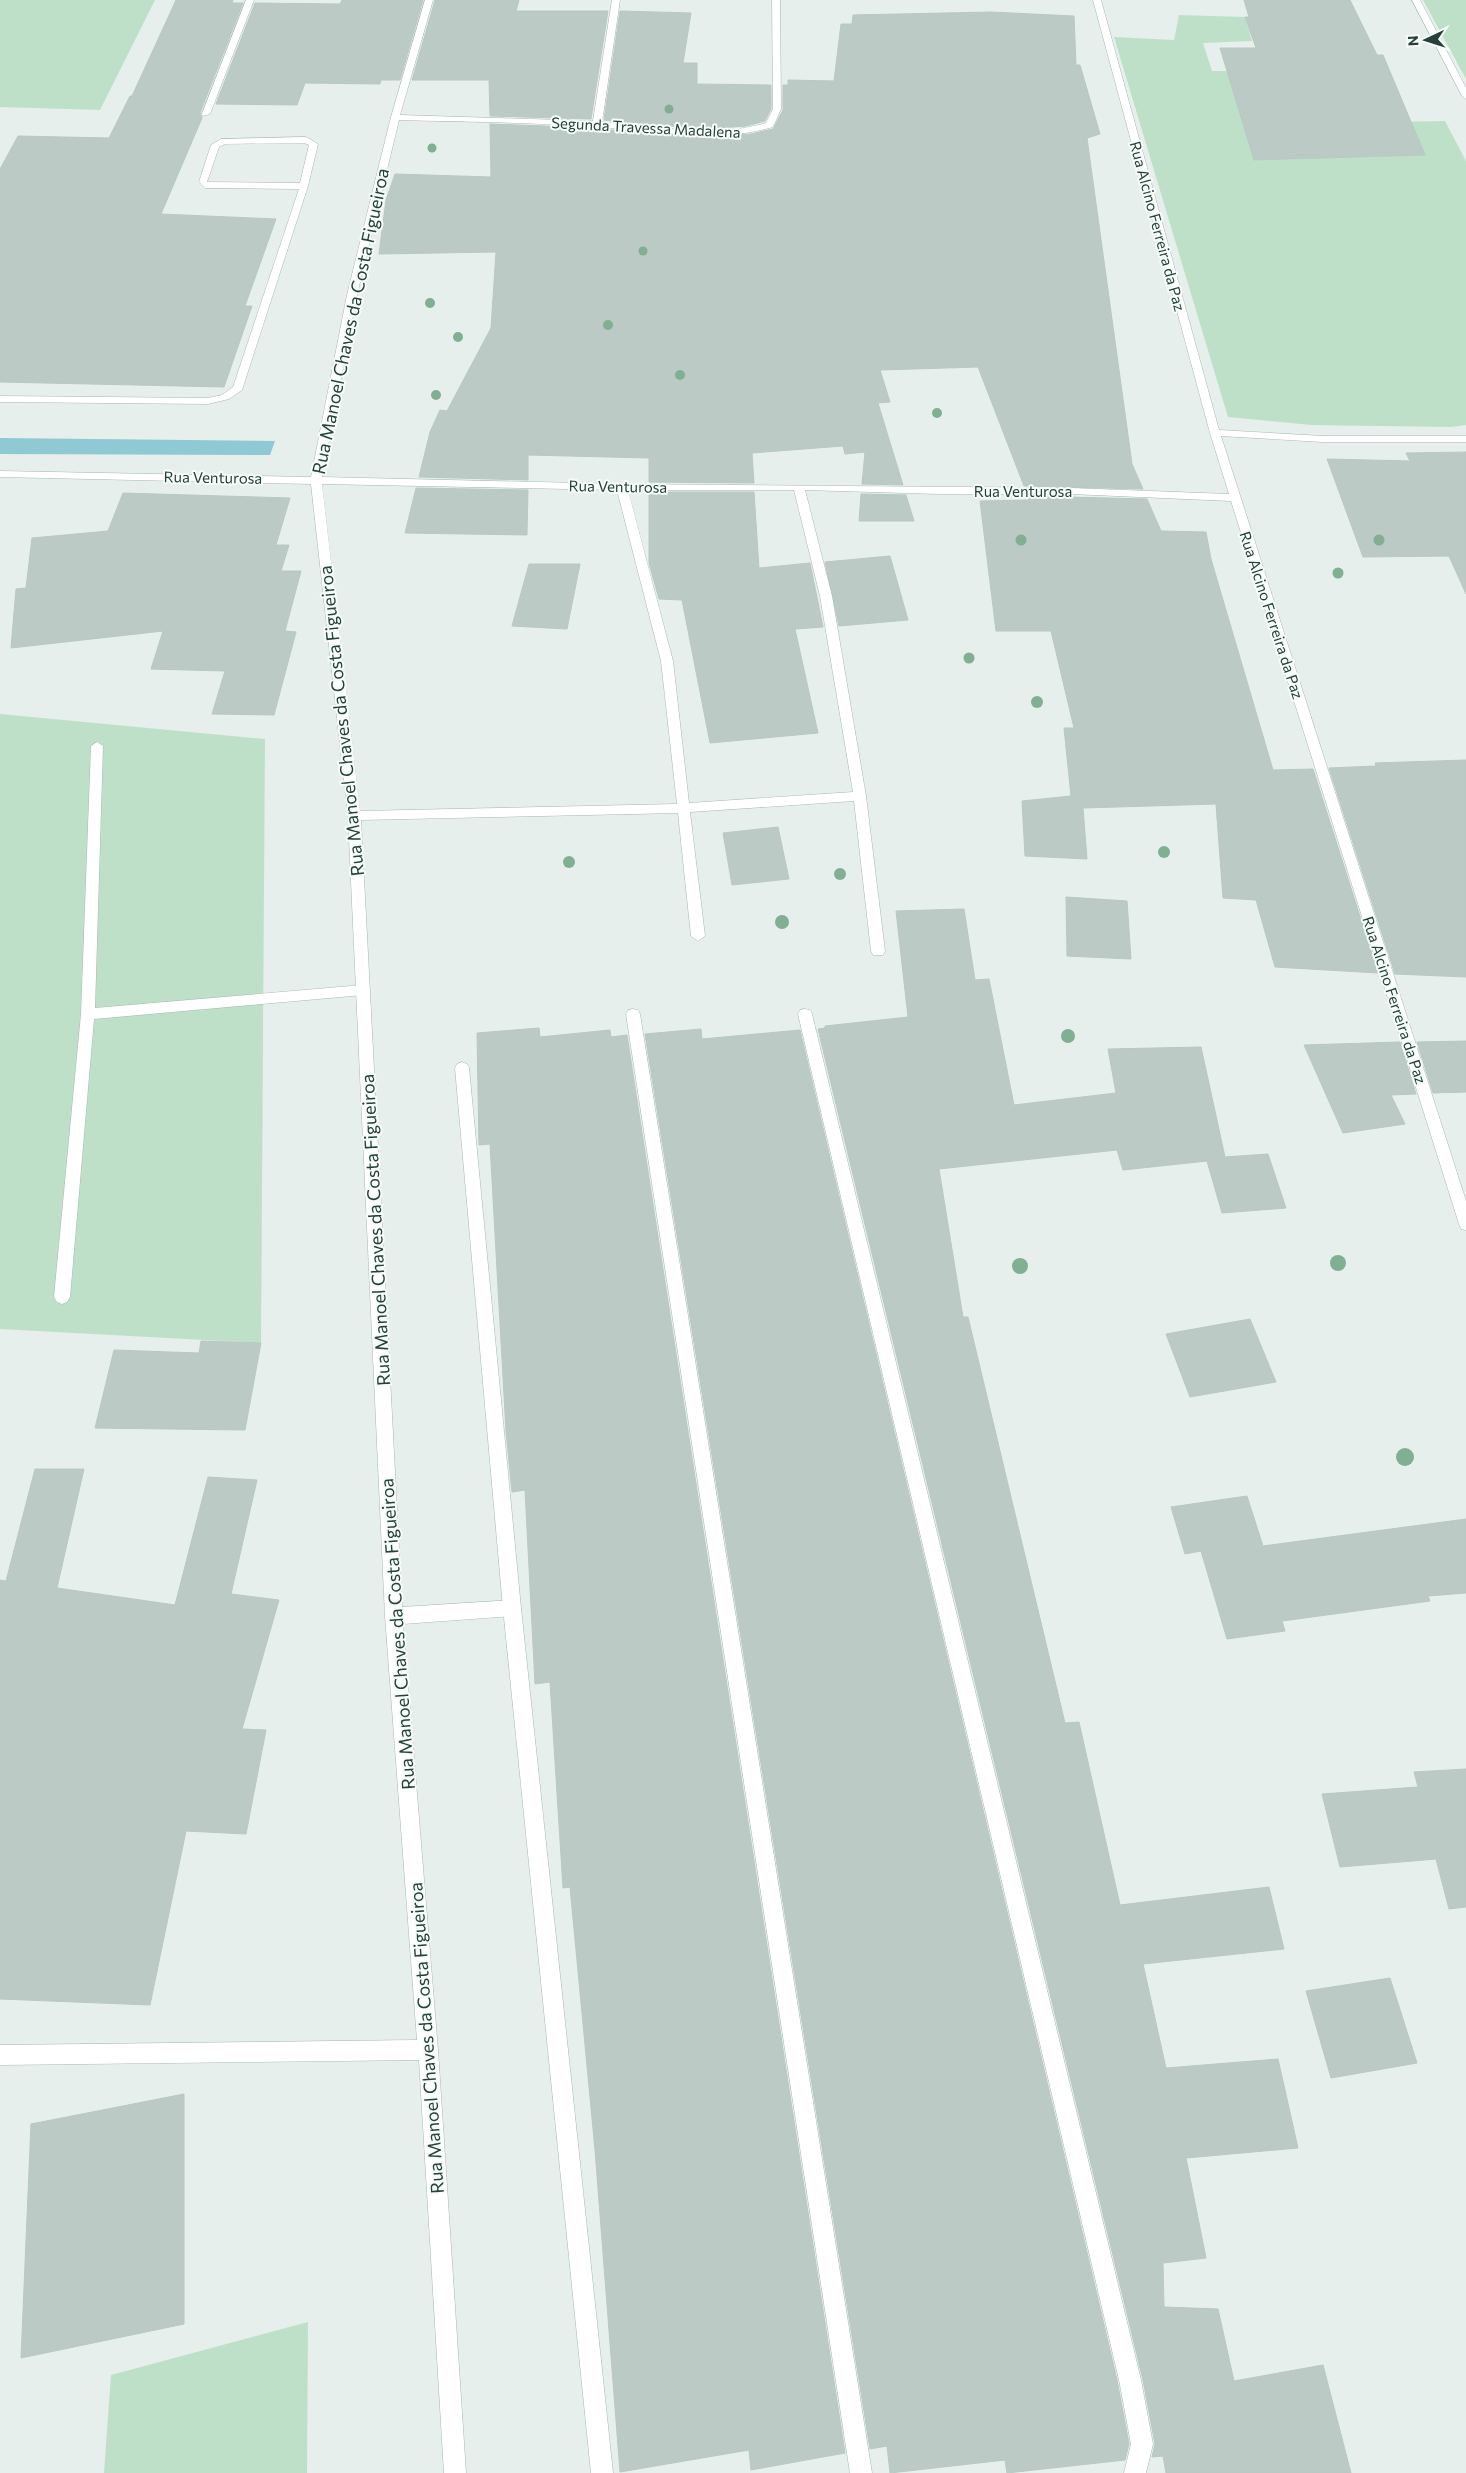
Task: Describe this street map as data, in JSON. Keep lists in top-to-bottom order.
{
  "streets": {
    "street": [
      "Segunda Travessa Madalena",
      "Rua Alcino Ferreira da Paz",
      "Rua Manoel Chaves da Costa Figueiroa",
      "Rua Venturosa"
    ]
  },
  "crossings": [
    ["Segunda Travessa Madalena", "Rua Manoel Chaves da Costa Figueiroa"],
    ["Rua Alcino Ferreira da Paz", "Rua Venturosa"],
    ["Rua Manoel Chaves da Costa Figueiroa", "Rua Venturosa"]
  ],
  "north": "left"
}
